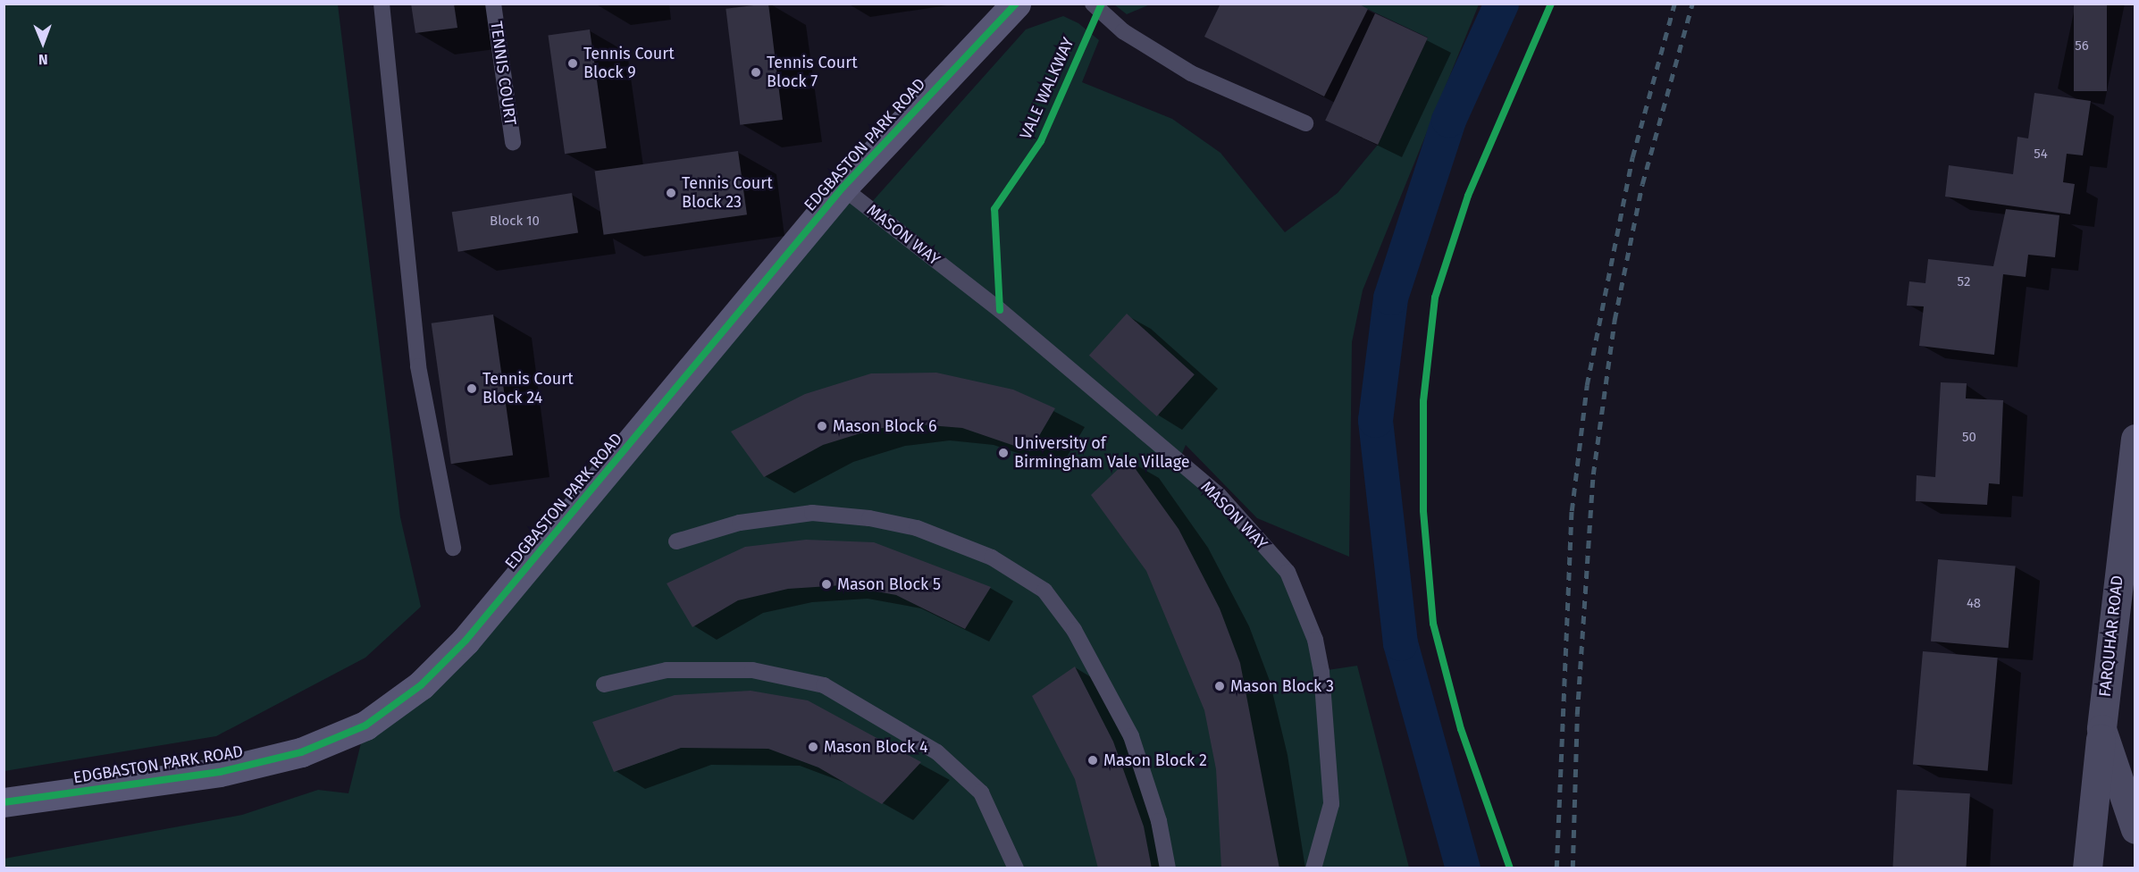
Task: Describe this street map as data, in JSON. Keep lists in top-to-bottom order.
{
  "streets": {
    "street": ["EDGBASTON PARK ROAD", "FARQUHAR ROAD"],
    "lane": ["TENNIS COURT", "MASON WAY"],
    "cycle path": ["VALE WALKWAY"]
  },
  "crossings": [
    ["EDGBASTON PARK ROAD", "MASON WAY"]
  ],
  "places": [
    "Tennis Court Block 9",
    "Tennis Court Block 7",
    "Tennis Court Block 23",
    "Tennis Court Block 24",
    "Mason Block 6",
    "University of Birmingham Vale Village",
    "Mason Block 5",
    "Mason Block 3",
    "Mason Block 4",
    "Mason Block 2"
  ],
  "house_numbers": [
    "56",
    "54",
    "Block 10",
    "52",
    "50",
    "48"
  ],
  "north": "bottom"
}
